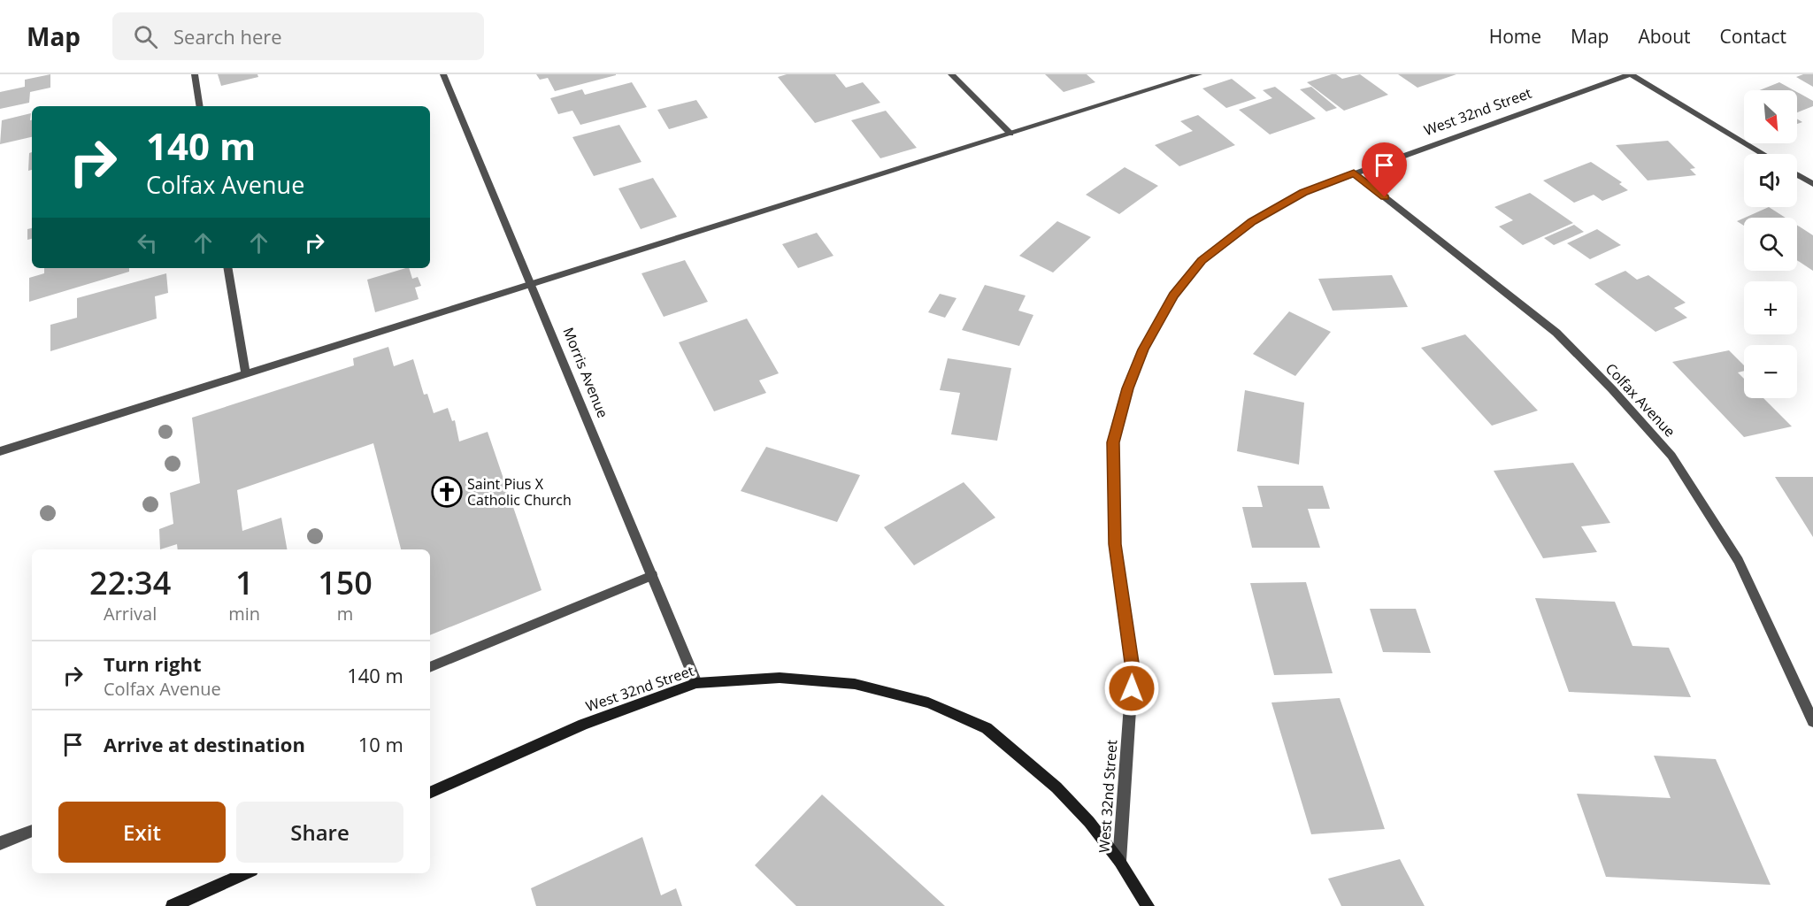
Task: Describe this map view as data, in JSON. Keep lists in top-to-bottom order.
{
  "streets": {
    "street": ["West 32nd Street", "Morris Avenue", "Colfax Avenue"]
  },
  "crossings": [
    ["West 32nd Street", "Morris Avenue"],
    ["West 32nd Street", "Colfax Avenue"]
  ],
  "places": {
    "church": ["Saint Pius X Catholic Church"]
  },
  "north": "bottom right",
  "page": {
    "header": "Map",
    "search": "Search here",
    "nav": [
      "Home",
      "Map",
      "About",
      "Contact"
    ],
    "map_buttons": ["+", "−"],
    "turn": ["140 m", "Colfax Avenue"],
    "eta": [
      "22:34",
      "Arrival",
      "1",
      "min",
      "150",
      "m"
    ],
    "list": [
      {
        "name": "Turn right",
        "note": "Colfax Avenue",
        "value": "140 m"
      },
      {
        "name": "Arrive at destination",
        "value": "10 m"
      }
    ],
    "buttons": ["Exit", "Share"]
  }
}
